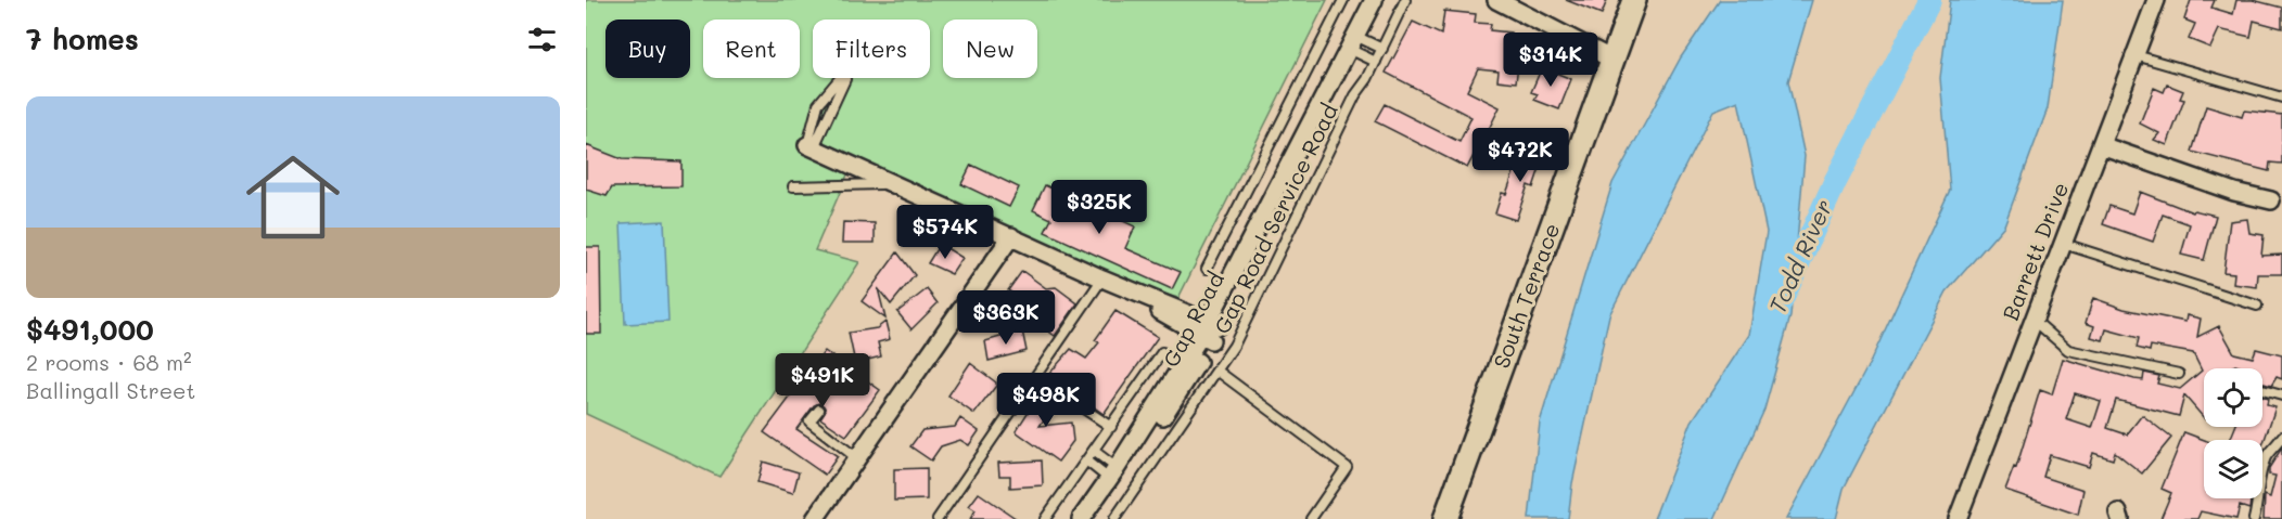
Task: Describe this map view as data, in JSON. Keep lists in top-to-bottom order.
{
  "streets": {
    "street": ["Barrett Drive", "South Terrace", "Gap Road"],
    "lane": ["Gap Road Service Road"]
  },
  "water": ["Todd River"],
  "page": {
    "heading": "7 homes",
    "chip": [
      "Buy",
      "Rent",
      "Filters",
      "New"
    ],
    "price": [
      "$314K",
      "$472K",
      "$325K",
      "$574K",
      "$363K",
      "$491K",
      "$498K"
    ],
    "list": [
      {
        "name": "$491,000",
        "note": "2 rooms · 68 m² · Ballingall Street"
      }
    ]
  }
}
